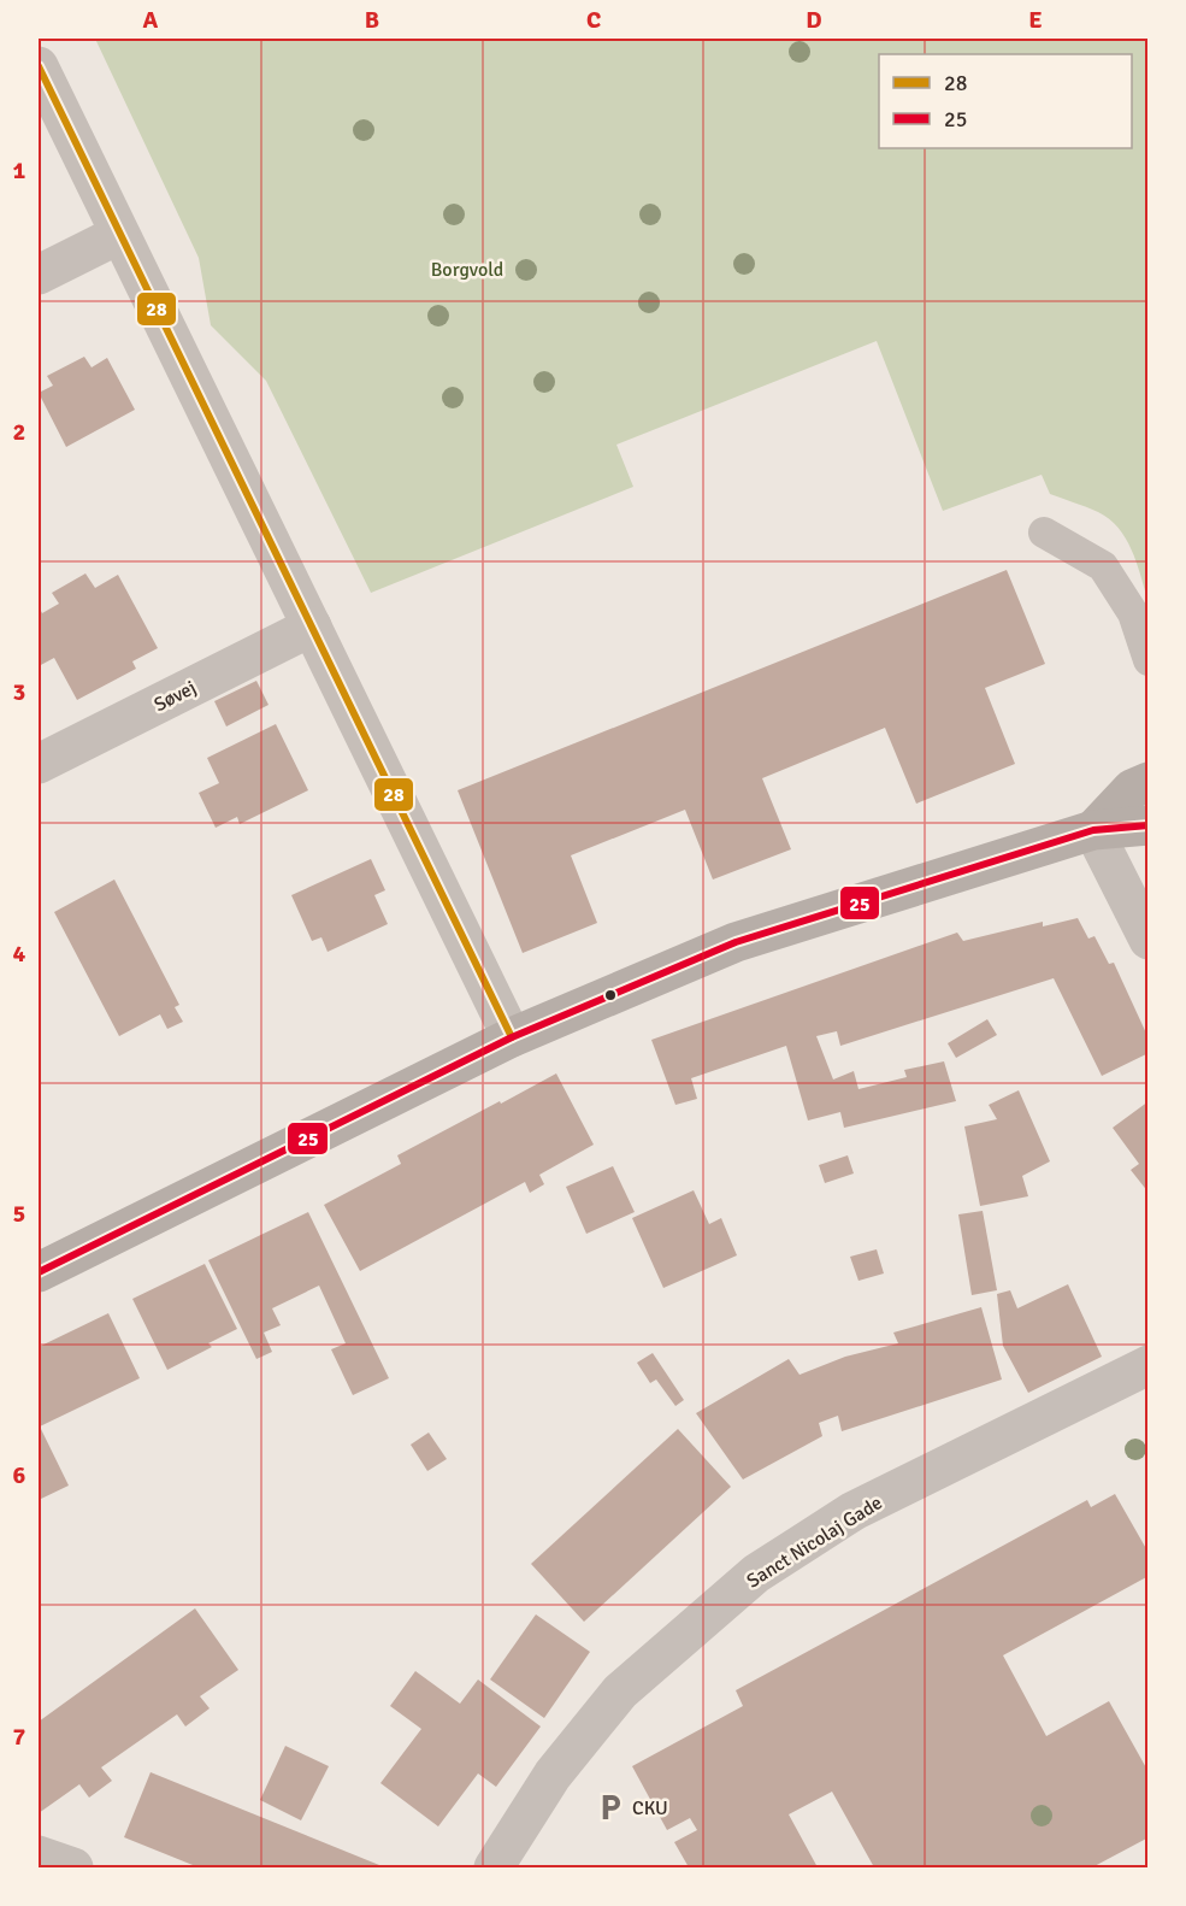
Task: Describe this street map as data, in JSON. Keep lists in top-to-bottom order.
{
  "streets": {
    "street": ["Søvej", "Sanct Nicolaj Gade"]
  },
  "parks": ["Borgvold"],
  "places": {
    "parking": ["CKU"]
  },
  "lines": ["transit line 28", "transit line 25"],
  "legend": ["28", "25"],
  "grid": {
    "columns": [
      "A",
      "B",
      "C",
      "D",
      "E"
    ],
    "rows": [
      "1",
      "2",
      "3",
      "4",
      "5",
      "6",
      "7"
    ]
  }
}
